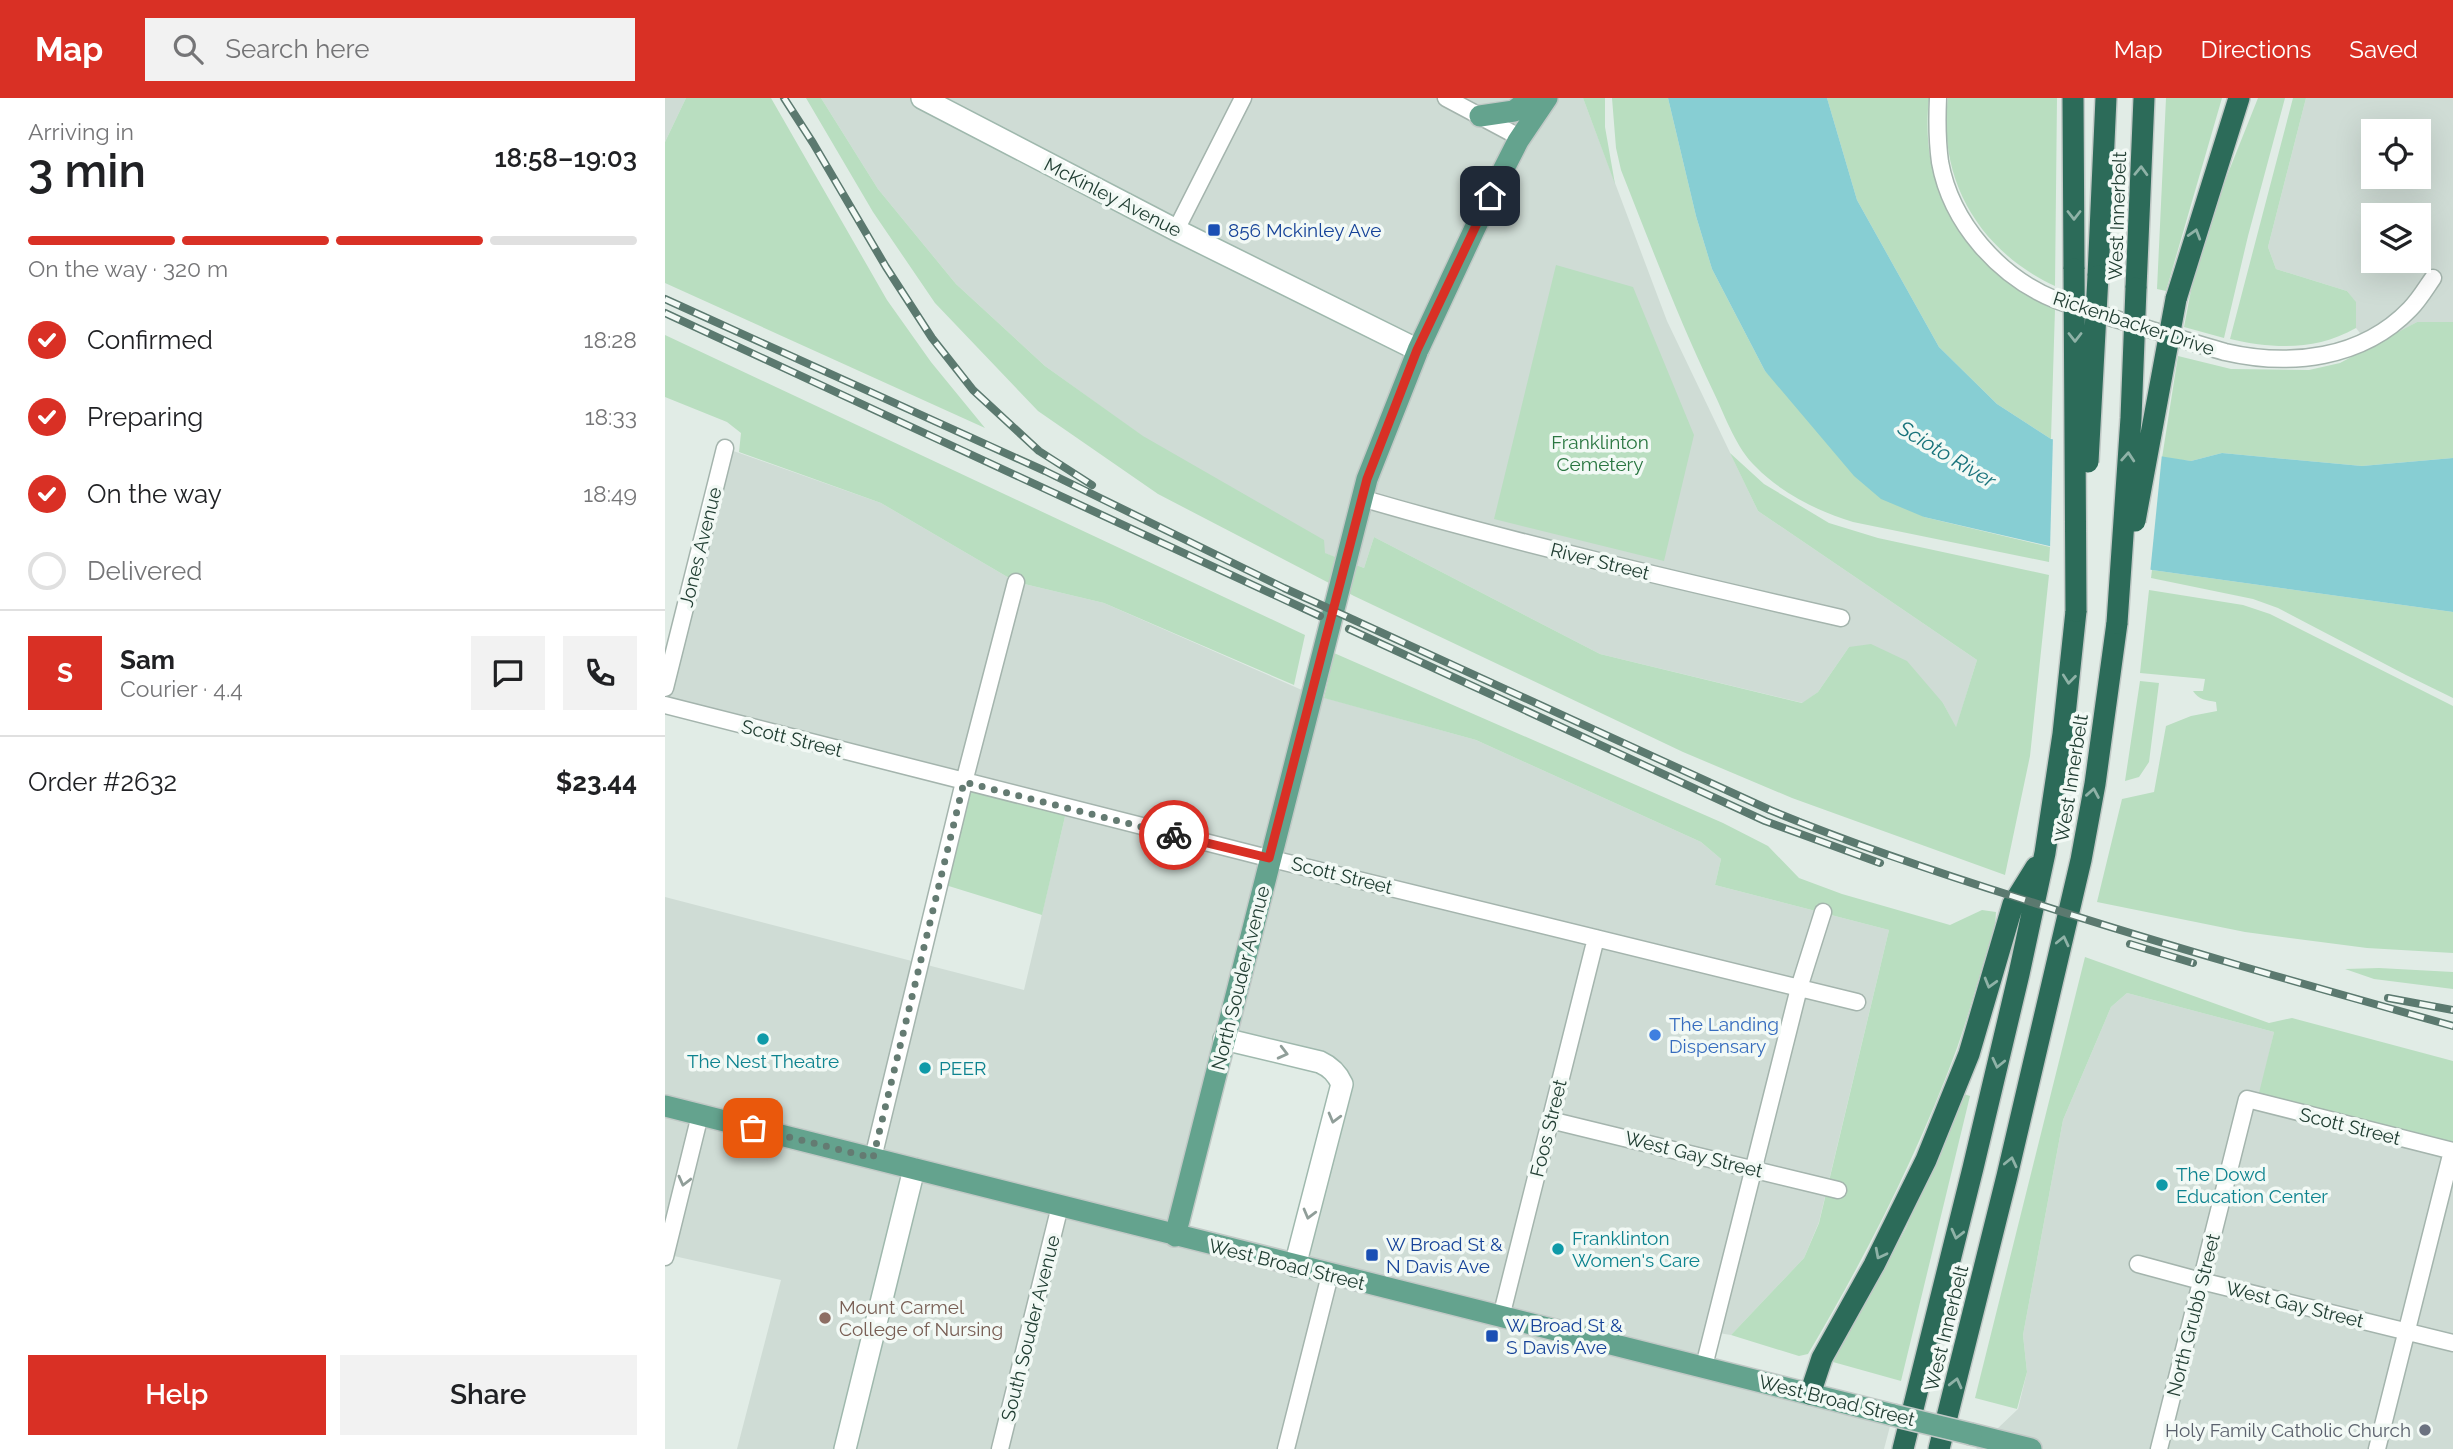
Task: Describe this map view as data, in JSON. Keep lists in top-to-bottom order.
{
  "streets": {
    "highway": ["West Innerbelt"],
    "main road": ["North Souder Avenue", "West Broad Street"],
    "street": [
      "McKinley Avenue",
      "Rickenbacker Drive",
      "Jones Avenue",
      "River Street",
      "Scott Street",
      "Foos Street",
      "West Gay Street",
      "North Grubb Street",
      "South Souder Avenue"
    ]
  },
  "crossings": [
    ["McKinley Avenue", "North Souder Avenue"],
    ["River Street", "North Souder Avenue"],
    ["Scott Street", "North Souder Avenue"],
    ["Scott Street", "Foos Street"],
    ["Scott Street", "North Grubb Street"],
    ["North Souder Avenue", "West Broad Street"],
    ["Foos Street", "West Gay Street"],
    ["Foos Street", "West Broad Street"],
    ["West Gay Street", "North Grubb Street"],
    ["West Broad Street", "South Souder Avenue"]
  ],
  "water": ["Scioto River"],
  "parks": ["Franklinton Cemetery"],
  "places": {
    "transit": ["856 Mckinley Ave", "W Broad St & N Davis Ave", "W Broad St & S Davis Ave"],
    "other": [
      "The Landing Dispensary",
      "The Nest Theatre",
      "PEER",
      "The Dowd Education Center",
      "Franklinton Women's Care",
      "Mount Carmel College of Nursing",
      "Holy Family Catholic Church"
    ]
  },
  "page": {
    "header": "Map",
    "search": "Search here",
    "nav": ["Map", "Directions", "Saved"],
    "heading": ["3 min", "Arriving in", "18:58–19:03"],
    "panel": [
      "Sam",
      "Courier · 4.4",
      "Order #2632",
      "$23.44"
    ],
    "bar": "On the way · 320 m",
    "list": [
      ["Confirmed", "18:28"],
      ["Preparing", "18:33"],
      ["On the way", "18:49"],
      "Delivered"
    ],
    "round": "S",
    "buttons": ["Help", "Share"]
  }
}
